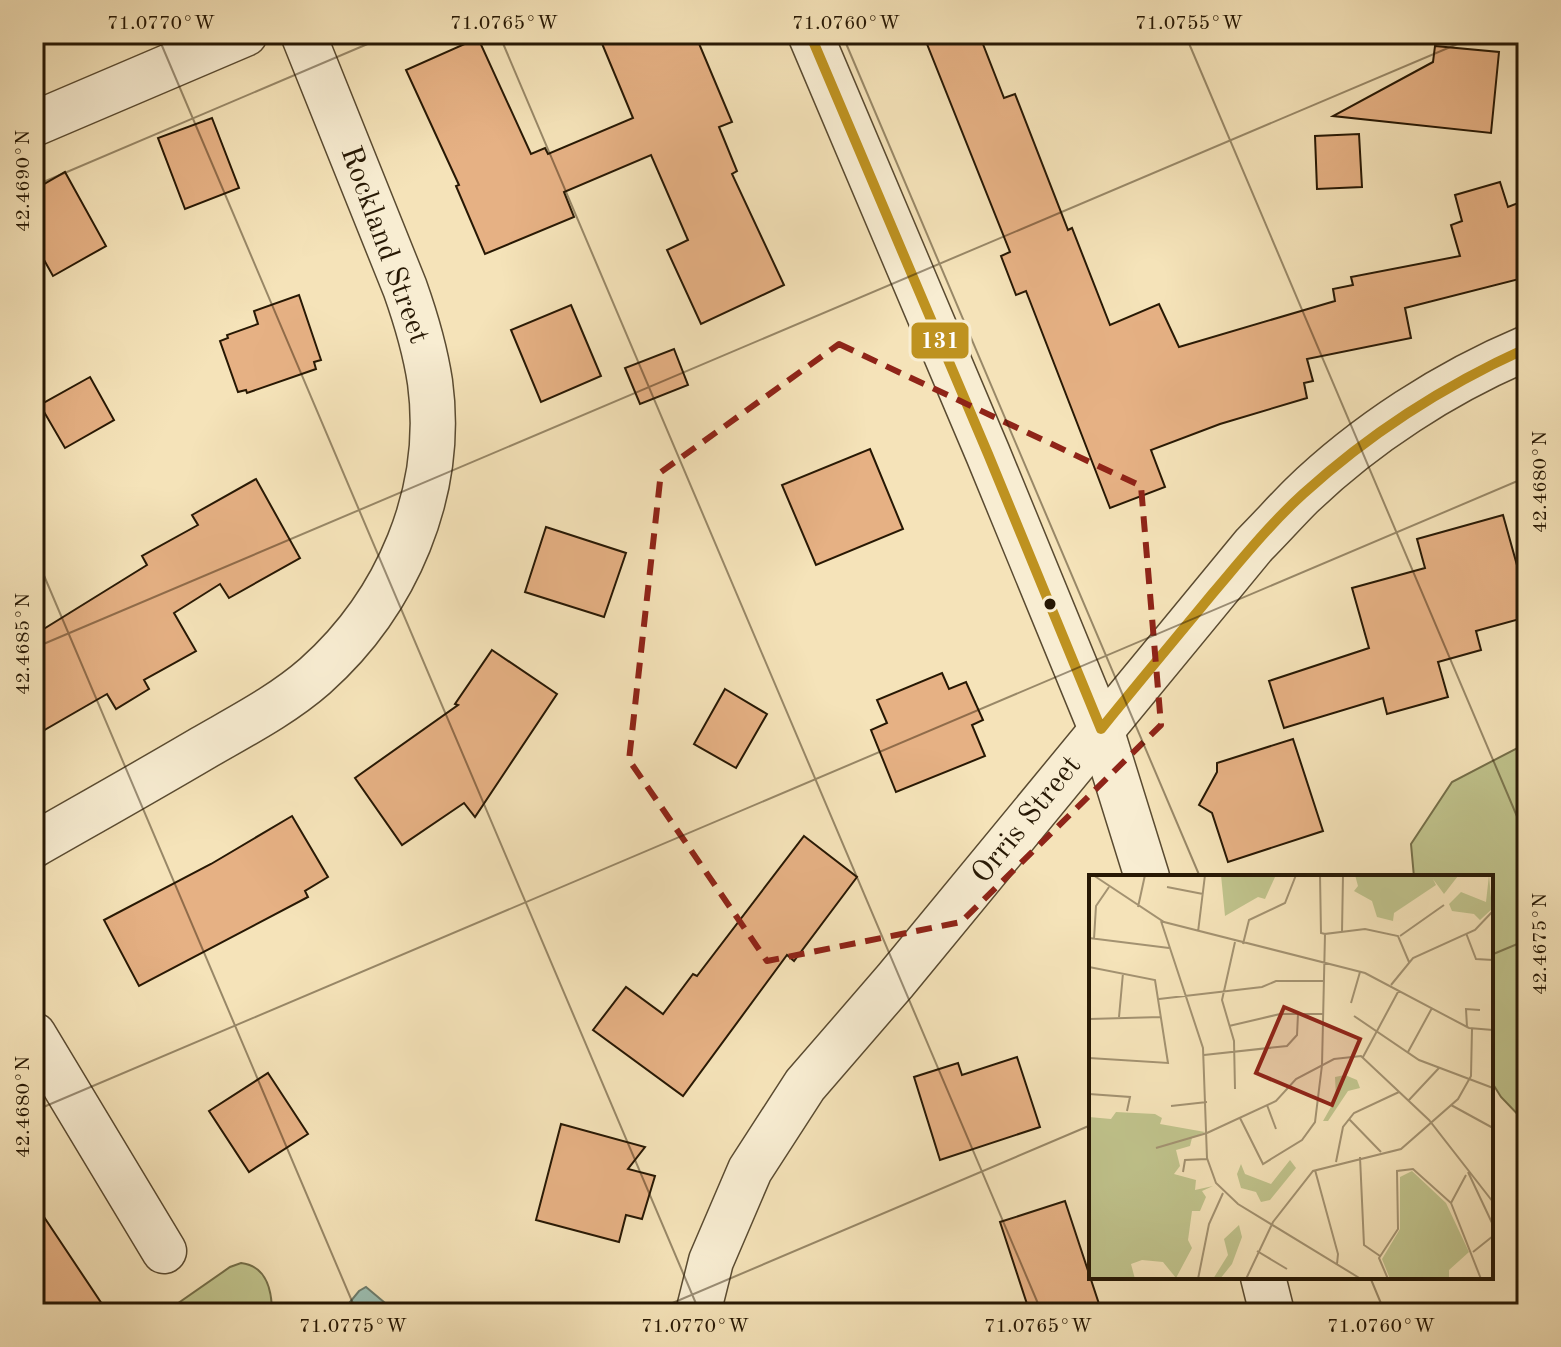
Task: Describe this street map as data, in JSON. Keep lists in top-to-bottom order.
{
  "streets": {
    "street": ["Rockland Street", "Orris Street"]
  },
  "lines": ["transit line 131"],
  "coordinates": [
    "71.0770°W",
    "71.0765°W",
    "71.0760°W",
    "71.0755°W",
    "42.4690°N",
    "42.4680°N",
    "42.4685°N",
    "42.4675°N",
    "71.0775°W"
  ]
}
